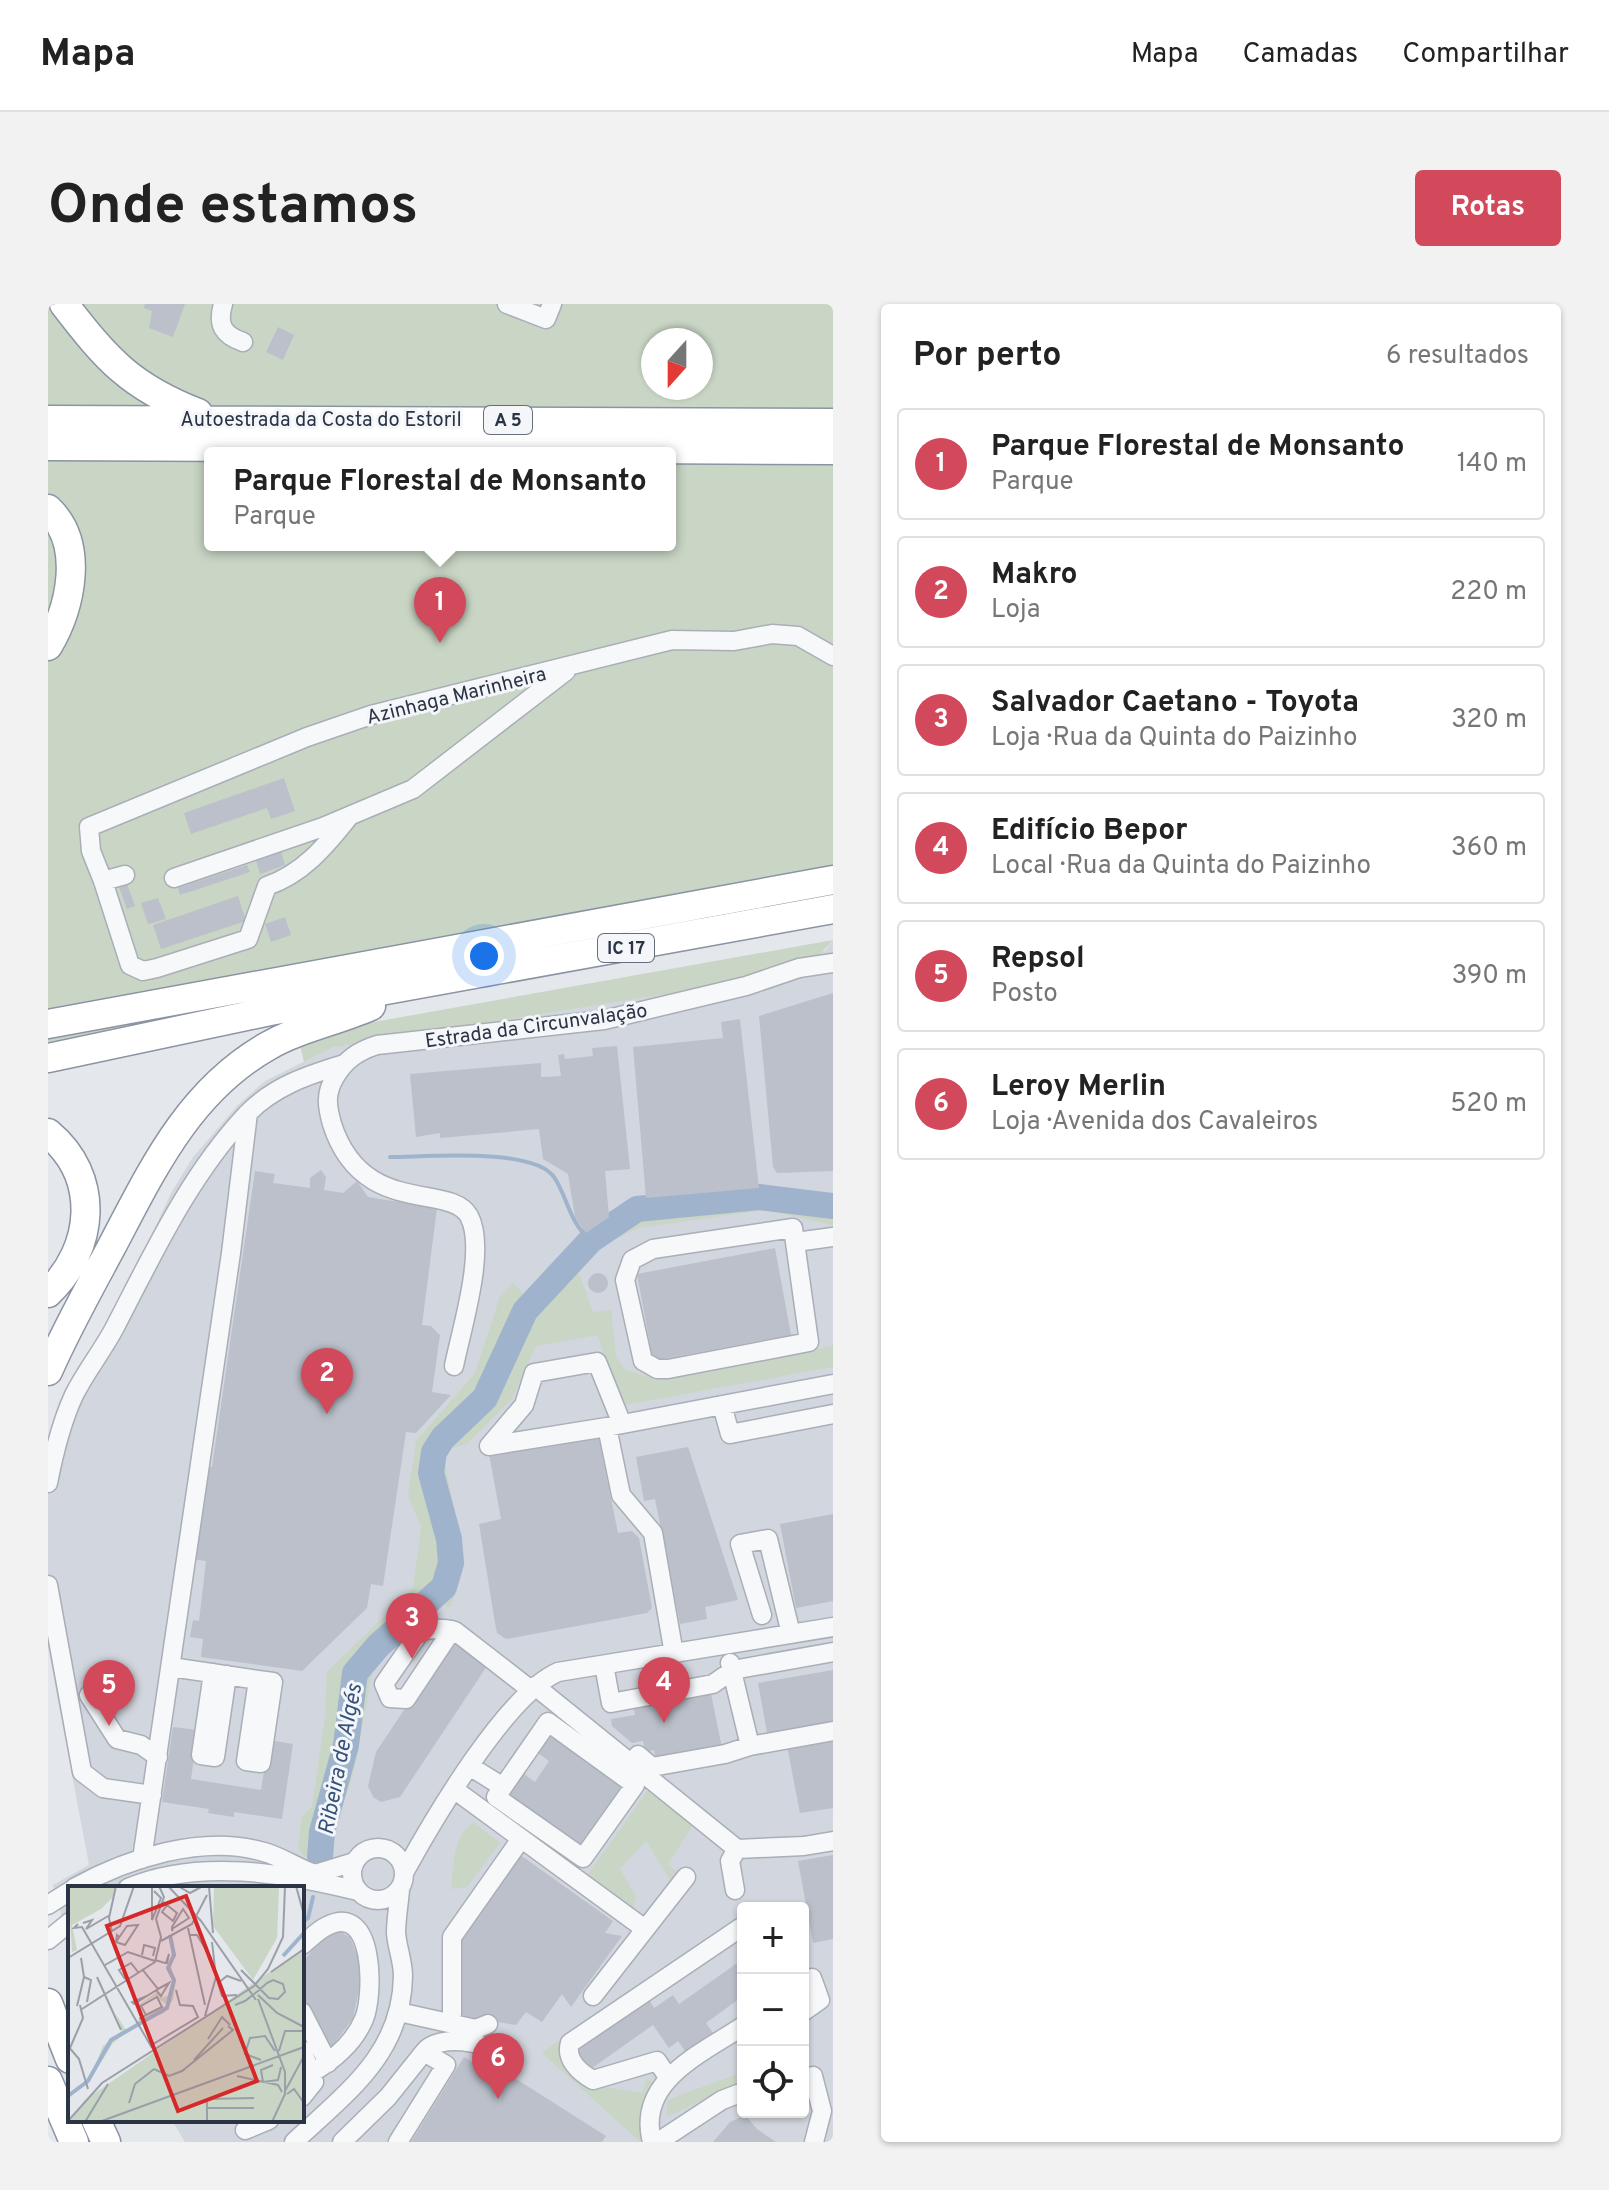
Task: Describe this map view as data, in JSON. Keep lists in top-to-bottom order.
{
  "streets": {
    "highway": ["Autoestrada da Costa do Estoril", "A 5", "IC 17"],
    "street": ["Azinhaga Marinheira", "Estrada da Circunvalação"]
  },
  "water": ["Ribeira de Algés"],
  "north": "bottom",
  "page": {
    "header": "Mapa",
    "nav": ["Mapa", "Camadas", "Compartilhar"],
    "buttons": "Rotas",
    "title": "Onde estamos",
    "heading": ["Por perto", "6 resultados"],
    "list": [
      {
        "mark": "1",
        "name": "Parque Florestal de Monsanto",
        "note": "Parque",
        "value": "140 m"
      },
      {
        "mark": "2",
        "name": "Makro",
        "note": "Loja",
        "value": "220 m"
      },
      {
        "mark": "3",
        "name": "Salvador Caetano - Toyota",
        "note": "Loja · Rua da Quinta do Paizinho",
        "value": "320 m"
      },
      {
        "mark": "4",
        "name": "Edifício Bepor",
        "note": "Local · Rua da Quinta do Paizinho",
        "value": "360 m"
      },
      {
        "mark": "5",
        "name": "Repsol",
        "note": "Posto",
        "value": "390 m"
      },
      {
        "mark": "6",
        "name": "Leroy Merlin",
        "note": "Loja · Avenida dos Cavaleiros",
        "value": "520 m"
      }
    ],
    "popup": ["Parque Florestal de Monsanto", "Parque"],
    "pins": [
      "1",
      "2",
      "3",
      "4",
      "5",
      "6"
    ],
    "map_buttons": ["+", "−"]
  }
}
